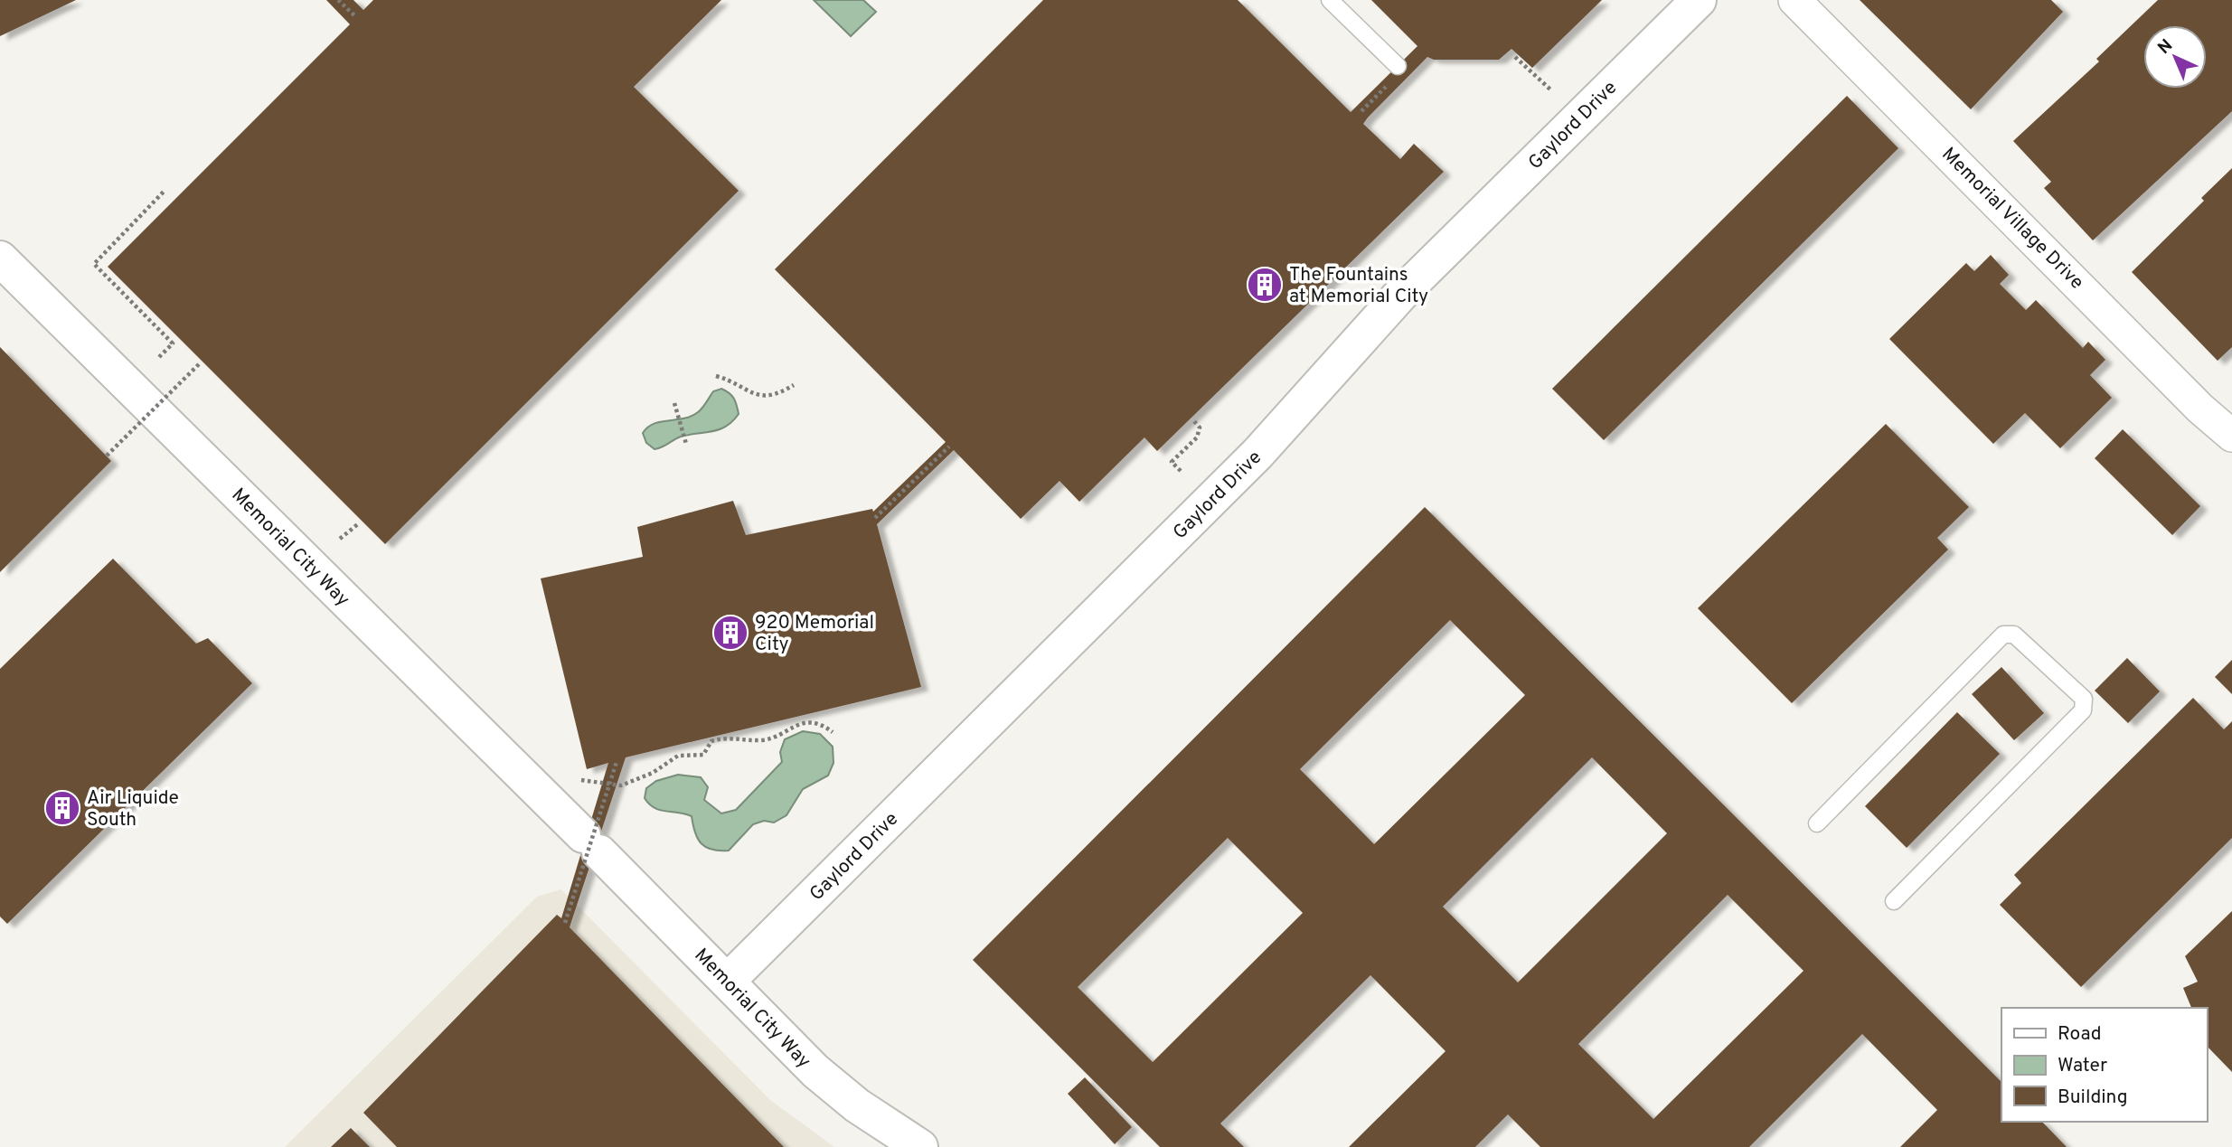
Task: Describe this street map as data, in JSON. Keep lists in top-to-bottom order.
{
  "streets": {
    "street": ["Gaylord Drive", "Memorial Village Drive", "Memorial City Way"]
  },
  "crossings": [
    ["Gaylord Drive", "Memorial City Way"]
  ],
  "places": {
    "building": ["The Fountains at Memorial City", "920 Memorial City", "Air Liquide South"]
  },
  "legend": ["Road", "Water", "Building"],
  "north": "top left"
}
